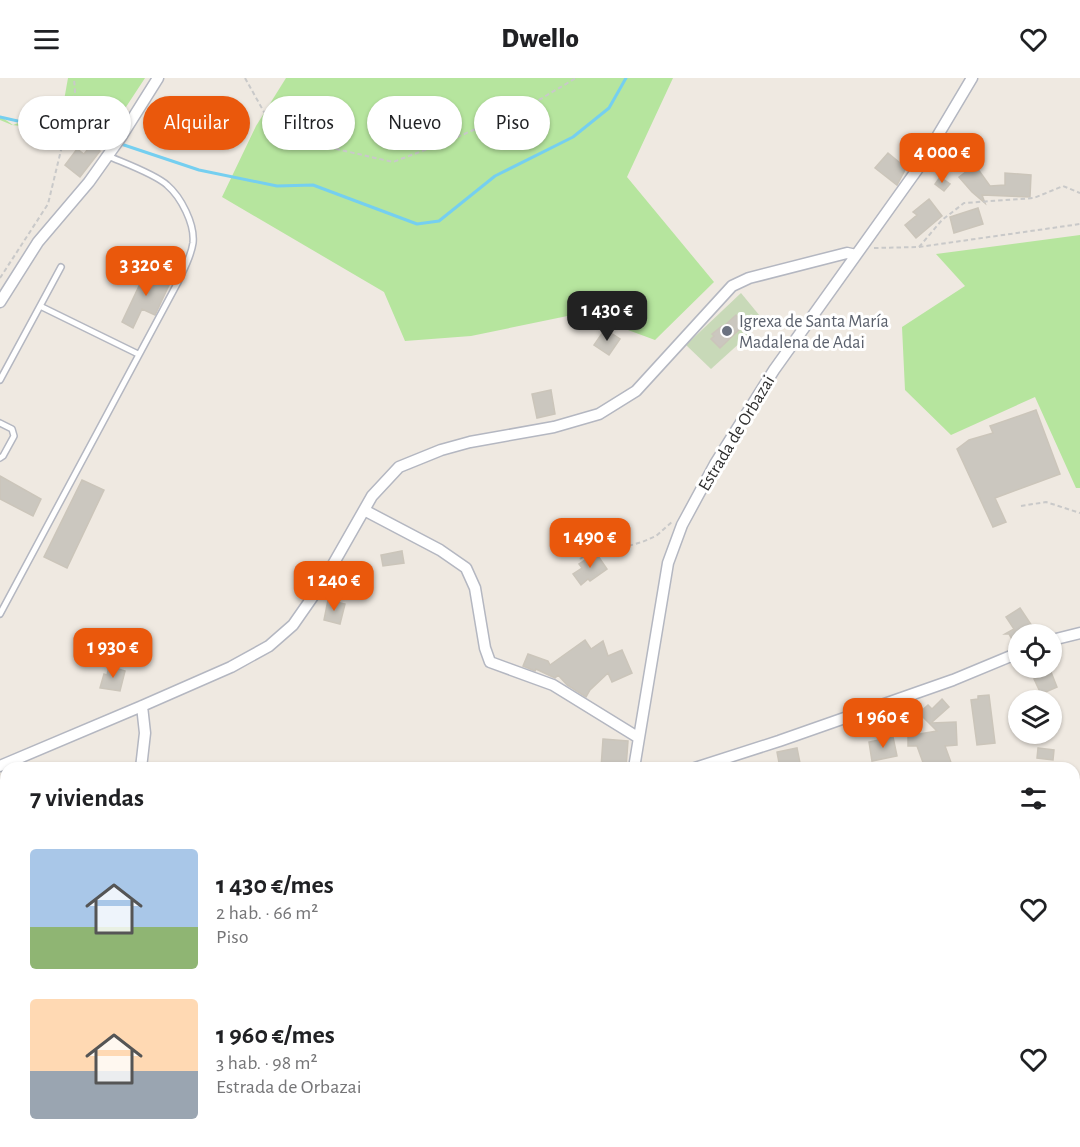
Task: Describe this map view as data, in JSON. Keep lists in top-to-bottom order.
{
  "streets": {
    "street": ["Estrada de Orbazai"]
  },
  "places": ["Igrexa de Santa María Madalena de Adai"],
  "page": {
    "header": "Dwello",
    "chip": [
      "Comprar",
      "Alquilar",
      "Filtros",
      "Nuevo",
      "Piso"
    ],
    "price": [
      "4 000 €",
      "3 320 €",
      "1 430 €",
      "1 490 €",
      "1 240 €",
      "1 930 €",
      "1 960 €"
    ],
    "heading": "7 viviendas",
    "list": [
      {
        "name": "1 430 €/mes",
        "note": "2 hab. · 66 m² · Piso"
      },
      {
        "name": "1 960 €/mes",
        "note": "3 hab. · 98 m² · Estrada de Orbazai"
      }
    ]
  }
}
